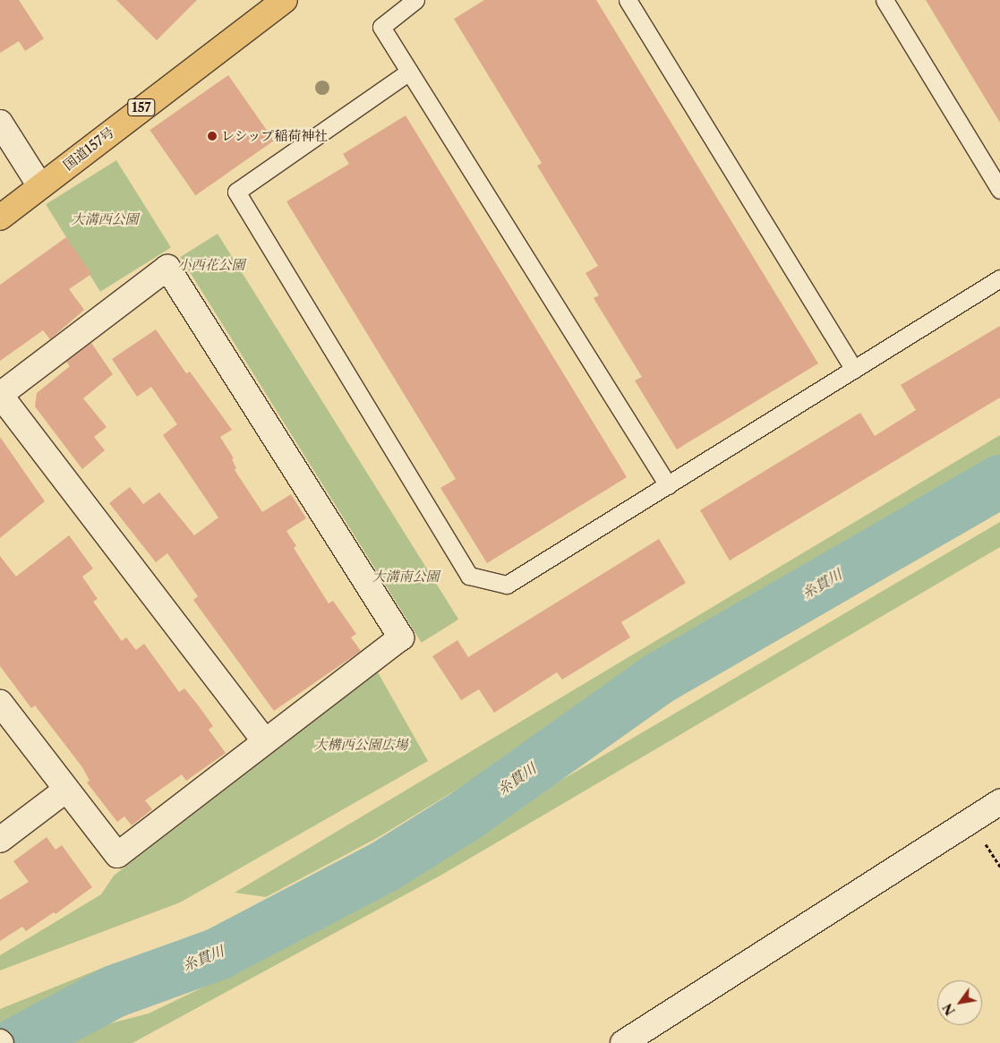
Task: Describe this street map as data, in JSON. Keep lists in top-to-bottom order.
{
  "streets": {
    "highway": ["157", "国道157号"]
  },
  "water": ["糸貫川"],
  "parks": [
    "大溝西公園",
    "小西花公園",
    "大溝南公園",
    "大構西公園広場"
  ],
  "places": ["レシップ稲荷神社"],
  "north": "bottom left"
}
